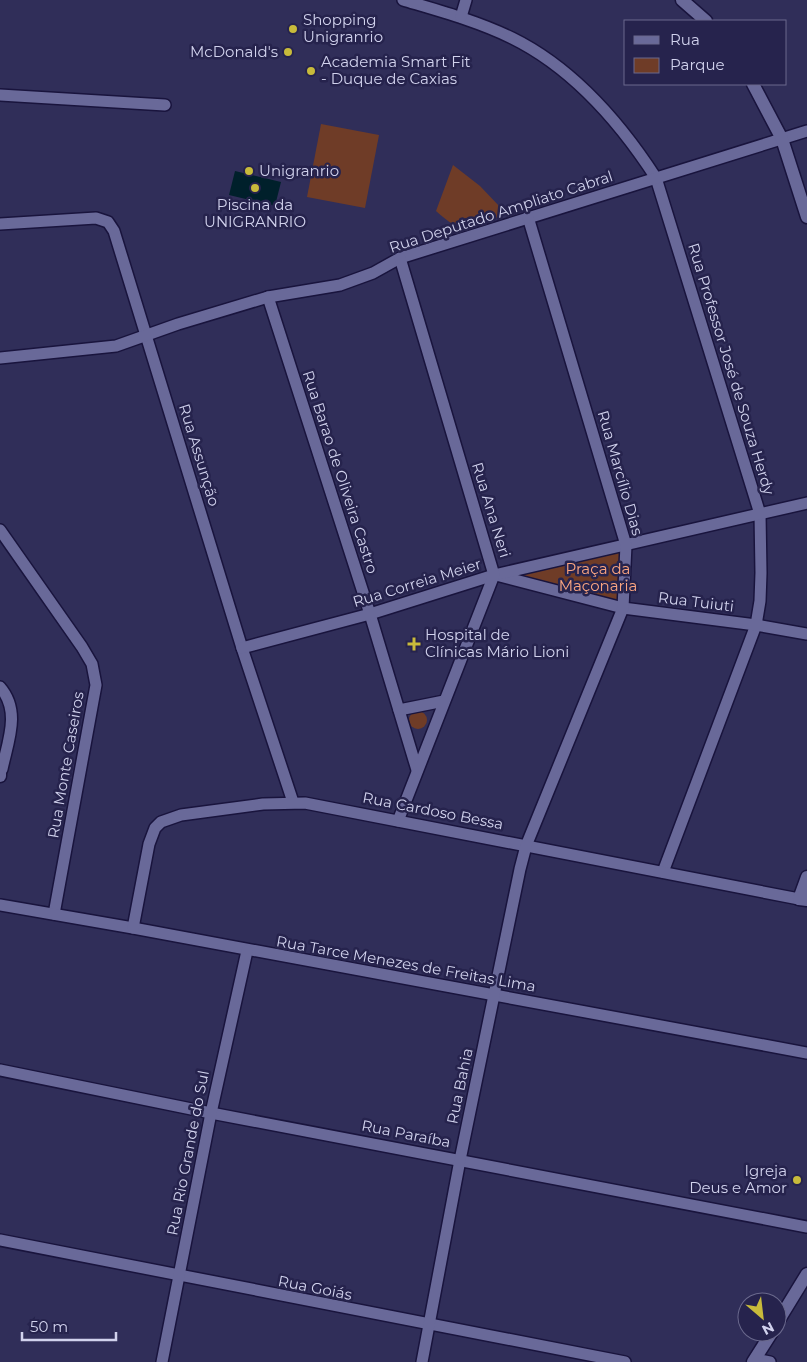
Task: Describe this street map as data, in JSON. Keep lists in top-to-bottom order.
{
  "streets": {
    "street": [
      "Rua Deputado Ampliato Cabral",
      "Rua Professor José de Souza Herdy",
      "Rua Assunção",
      "Rua Barao de Oliveira Castro",
      "Rua Marcílio Dias",
      "Rua Ana Neri",
      "Rua Correia Meier",
      "Rua Tuiuti",
      "Rua Monte Caseiros",
      "Rua Cardoso Bessa",
      "Rua Tarce Menezes de Freitas Lima",
      "Rua Bahia",
      "Rua Paraíba",
      "Rua Rio Grande do Sul",
      "Rua Goiás"
    ]
  },
  "crossings": [
    ["Rua Deputado Ampliato Cabral", "Rua Professor José de Souza Herdy"],
    ["Rua Deputado Ampliato Cabral", "Rua Assunção"],
    ["Rua Deputado Ampliato Cabral", "Rua Barao de Oliveira Castro"],
    ["Rua Deputado Ampliato Cabral", "Rua Marcílio Dias"],
    ["Rua Deputado Ampliato Cabral", "Rua Ana Neri"],
    ["Rua Professor José de Souza Herdy", "Rua Correia Meier"],
    ["Rua Professor José de Souza Herdy", "Rua Tuiuti"],
    ["Rua Professor José de Souza Herdy", "Rua Cardoso Bessa"],
    ["Rua Assunção", "Rua Correia Meier"],
    ["Rua Assunção", "Rua Cardoso Bessa"],
    ["Rua Barao de Oliveira Castro", "Rua Ana Neri"],
    ["Rua Barao de Oliveira Castro", "Rua Correia Meier"],
    ["Rua Marcílio Dias", "Rua Correia Meier"],
    ["Rua Marcílio Dias", "Rua Tuiuti"],
    ["Rua Marcílio Dias", "Rua Cardoso Bessa"],
    ["Rua Marcílio Dias", "Rua Bahia"],
    ["Rua Ana Neri", "Rua Correia Meier"],
    ["Rua Ana Neri", "Rua Tuiuti"],
    ["Rua Ana Neri", "Rua Cardoso Bessa"],
    ["Rua Correia Meier", "Rua Tuiuti"],
    ["Rua Monte Caseiros", "Rua Tarce Menezes de Freitas Lima"],
    ["Rua Cardoso Bessa", "Rua Tarce Menezes de Freitas Lima"],
    ["Rua Cardoso Bessa", "Rua Bahia"],
    ["Rua Tarce Menezes de Freitas Lima", "Rua Bahia"],
    ["Rua Tarce Menezes de Freitas Lima", "Rua Rio Grande do Sul"],
    ["Rua Bahia", "Rua Paraíba"],
    ["Rua Bahia", "Rua Goiás"],
    ["Rua Paraíba", "Rua Rio Grande do Sul"],
    ["Rua Rio Grande do Sul", "Rua Goiás"]
  ],
  "parks": ["Praça da Maçonaria"],
  "places": {
    "other": [
      "Shopping Unigranrio",
      "McDonald's",
      "Academia Smart Fit - Duque de Caxias",
      "Unigranrio",
      "Piscina da UNIGRANRIO",
      "Igreja Deus e Amor"
    ],
    "health": ["Hospital de Clínicas Mário Lioni"]
  },
  "legend": ["Rua", "Parque"],
  "scale_bar": "50 m",
  "north": "bottom right"
}
